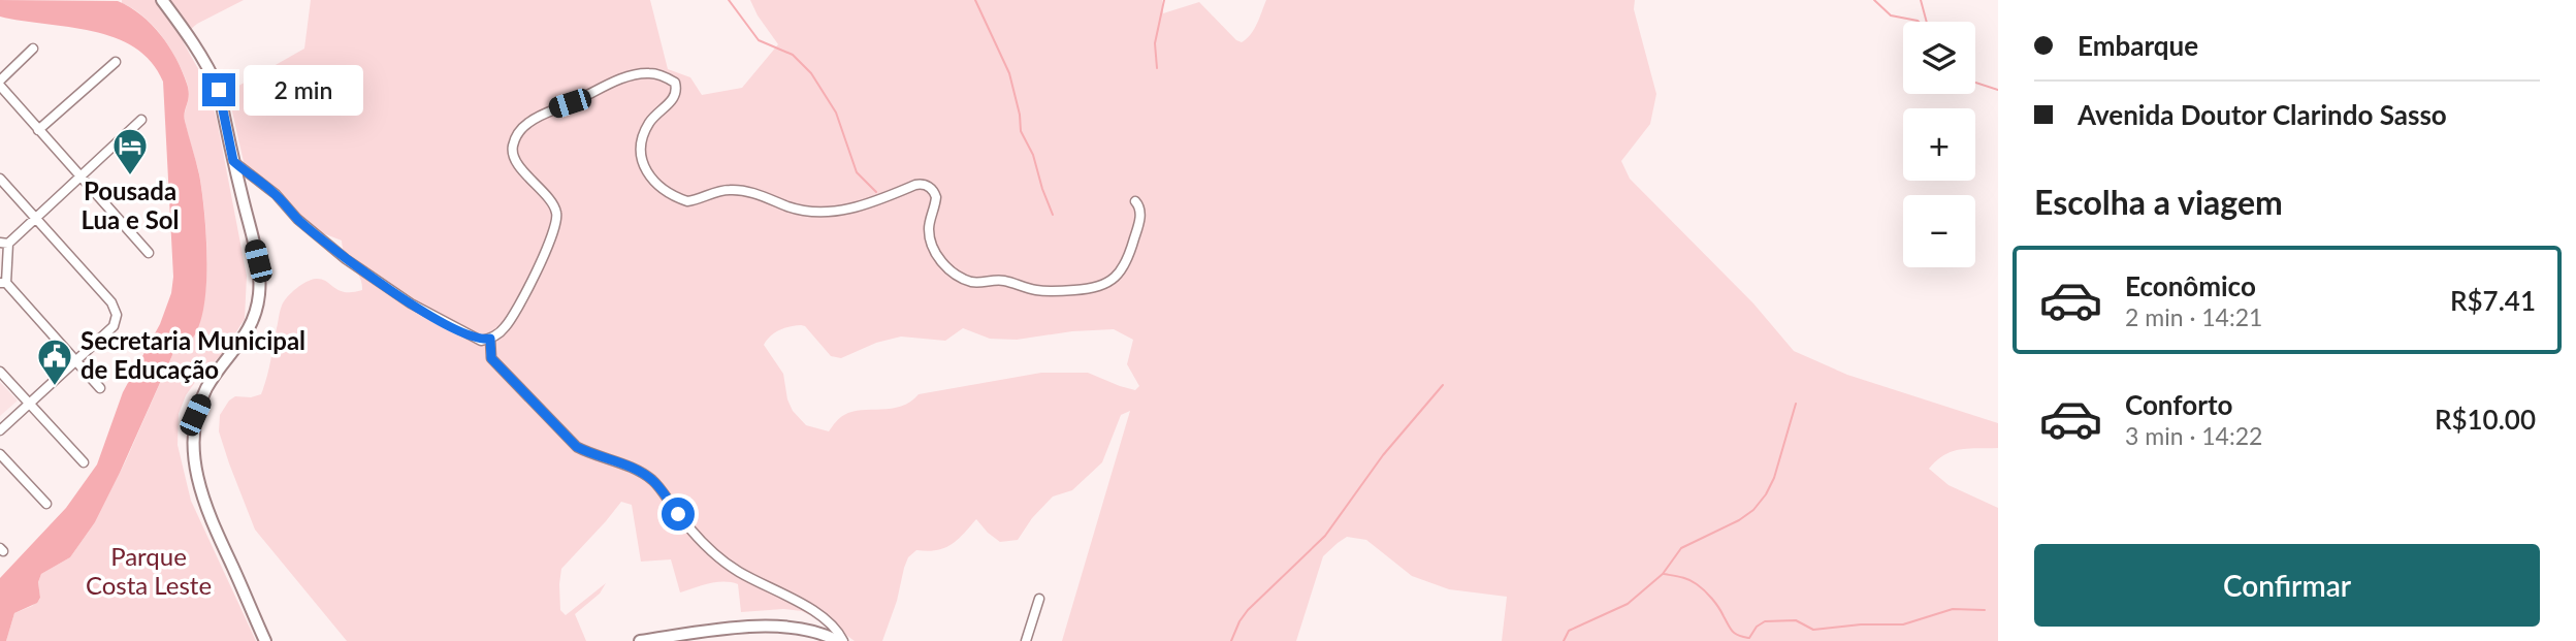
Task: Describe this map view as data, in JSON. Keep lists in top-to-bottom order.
{
  "parks": ["Parque Costa Leste"],
  "places": {
    "hotel": ["Pousada Lua e Sol"],
    "public building": ["Secretaria Municipal de Educação"]
  },
  "page": {
    "banner": ["Embarque", "Avenida Doutor Clarindo Sasso"],
    "map_buttons": ["+", "−"],
    "bubble": "2 min",
    "heading": "Escolha a viagem",
    "list": [
      {
        "name": "Econômico",
        "note": "2 min · 14:21",
        "value": "R$7.41"
      },
      {
        "name": "Conforto",
        "note": "3 min · 14:22",
        "value": "R$10.00"
      }
    ],
    "buttons": "Confirmar"
  }
}
